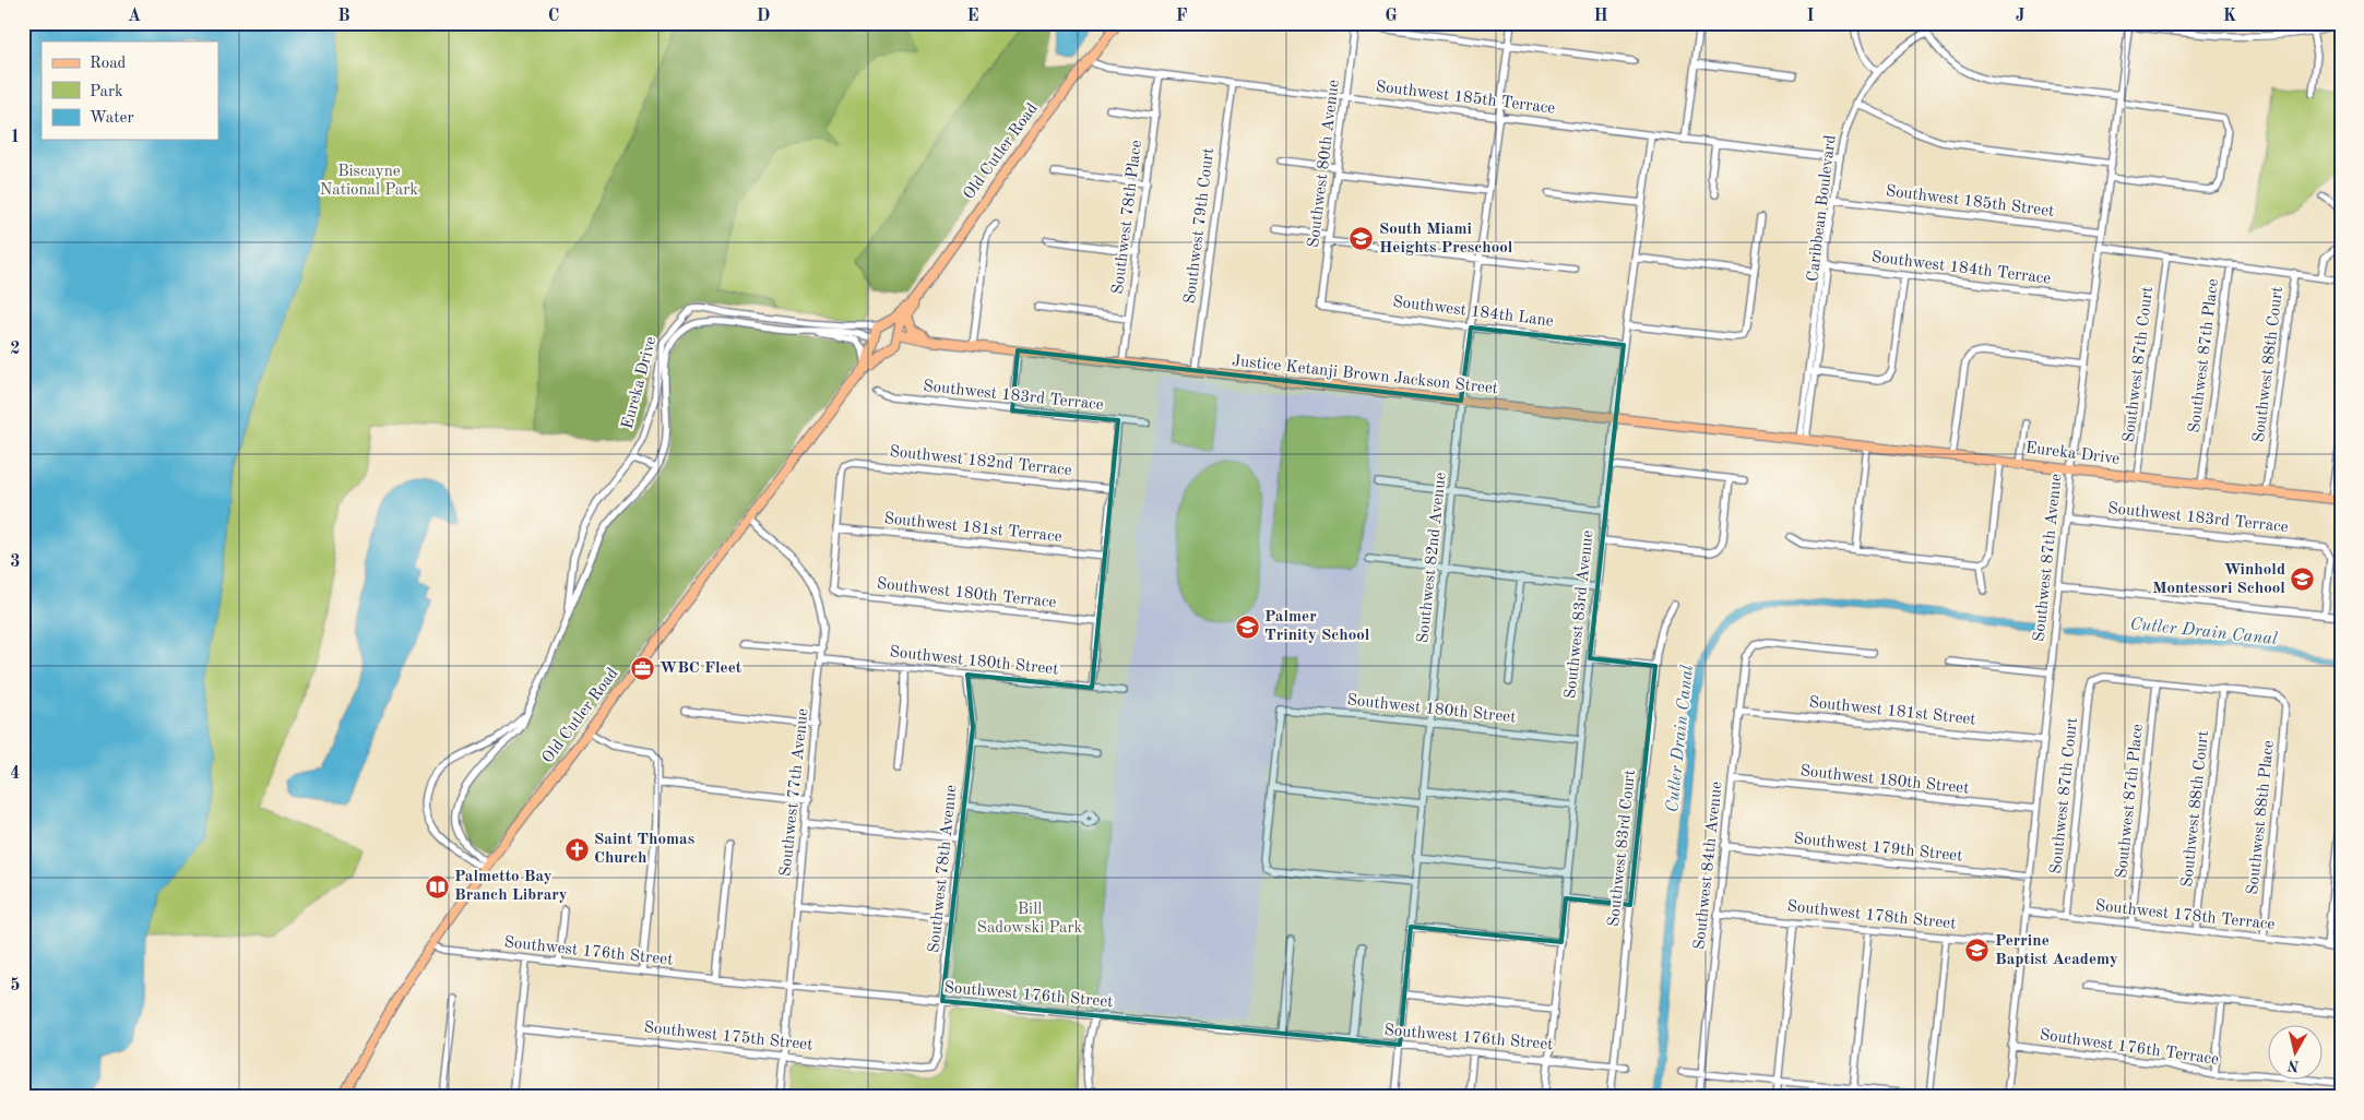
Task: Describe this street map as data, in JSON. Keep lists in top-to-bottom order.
{
  "streets": {
    "main road": ["Old Cutler Road", "Justice Ketanji Brown Jackson Street", "Eureka Drive"],
    "street": [
      "Southwest 185th Terrace",
      "Southwest 80th Avenue",
      "Southwest 185th Street",
      "Caribbean Boulevard",
      "Southwest 78th Place",
      "Southwest 79th Court",
      "Southwest 184th Terrace",
      "Southwest 184th Lane",
      "Southwest 87th Place",
      "Southwest 87th Court",
      "Southwest 88th Court",
      "Southwest 183rd Terrace",
      "Southwest 182nd Terrace",
      "Southwest 181st Terrace",
      "Southwest 82nd Avenue",
      "Southwest 87th Avenue",
      "Southwest 180th Terrace",
      "Southwest 83rd Avenue",
      "Southwest 180th Street",
      "Southwest 181st Street",
      "Southwest 77th Avenue",
      "Southwest 88th Place",
      "Southwest 83rd Court",
      "Southwest 179th Street",
      "Southwest 84th Avenue",
      "Southwest 78th Avenue",
      "Southwest 178th Street",
      "Southwest 178th Terrace",
      "Southwest 176th Street",
      "Southwest 175th Street",
      "Southwest 176th Terrace"
    ]
  },
  "crossings": [
    ["Southwest 185th Terrace", "Old Cutler Road"],
    ["Southwest 185th Terrace", "Southwest 80th Avenue"],
    ["Southwest 185th Terrace", "Caribbean Boulevard"],
    ["Southwest 185th Terrace", "Southwest 78th Place"],
    ["Southwest 185th Terrace", "Southwest 79th Court"],
    ["Southwest 185th Terrace", "Southwest 82nd Avenue"],
    ["Southwest 185th Terrace", "Southwest 83rd Avenue"],
    ["Old Cutler Road", "Justice Ketanji Brown Jackson Street"],
    ["Old Cutler Road", "Eureka Drive"],
    ["Old Cutler Road", "Southwest 77th Avenue"],
    ["Old Cutler Road", "Southwest 176th Street"],
    ["Southwest 80th Avenue", "Southwest 184th Lane"],
    ["Southwest 185th Street", "Caribbean Boulevard"],
    ["Southwest 185th Street", "Southwest 87th Avenue"],
    ["Caribbean Boulevard", "Southwest 184th Terrace"],
    ["Caribbean Boulevard", "Justice Ketanji Brown Jackson Street"],
    ["Caribbean Boulevard", "Eureka Drive"],
    ["Southwest 78th Place", "Justice Ketanji Brown Jackson Street"],
    ["Southwest 79th Court", "Justice Ketanji Brown Jackson Street"],
    ["Southwest 184th Terrace", "Southwest 87th Avenue"],
    ["Southwest 184th Lane", "Southwest 82nd Avenue"],
    ["Southwest 184th Lane", "Southwest 83rd Avenue"],
    ["Southwest 87th Place", "Southwest 87th Court"],
    ["Southwest 87th Place", "Eureka Drive"],
    ["Southwest 87th Place", "Southwest 178th Terrace"],
    ["Southwest 87th Court", "Eureka Drive"],
    ["Southwest 87th Court", "Southwest 178th Terrace"],
    ["Southwest 88th Court", "Eureka Drive"],
    ["Southwest 88th Court", "Southwest 88th Place"],
    ["Southwest 88th Court", "Southwest 178th Terrace"],
    ["Justice Ketanji Brown Jackson Street", "Eureka Drive"],
    ["Justice Ketanji Brown Jackson Street", "Southwest 82nd Avenue"],
    ["Justice Ketanji Brown Jackson Street", "Southwest 83rd Avenue"],
    ["Eureka Drive", "Southwest 87th Avenue"],
    ["Southwest 183rd Terrace", "Southwest 87th Avenue"],
    ["Southwest 182nd Terrace", "Southwest 181st Terrace"],
    ["Southwest 182nd Terrace", "Southwest 180th Terrace"],
    ["Southwest 181st Terrace", "Southwest 180th Terrace"],
    ["Southwest 82nd Avenue", "Southwest 180th Street"],
    ["Southwest 82nd Avenue", "Southwest 176th Street"],
    ["Southwest 87th Avenue", "Southwest 180th Street"],
    ["Southwest 87th Avenue", "Southwest 181st Street"],
    ["Southwest 87th Avenue", "Southwest 179th Street"],
    ["Southwest 87th Avenue", "Southwest 178th Street"],
    ["Southwest 87th Avenue", "Southwest 178th Terrace"],
    ["Southwest 87th Avenue", "Southwest 176th Terrace"],
    ["Southwest 83rd Avenue", "Southwest 180th Street"],
    ["Southwest 83rd Avenue", "Southwest 176th Street"],
    ["Southwest 180th Street", "Southwest 77th Avenue"],
    ["Southwest 180th Street", "Southwest 84th Avenue"],
    ["Southwest 180th Street", "Southwest 78th Avenue"],
    ["Southwest 181st Street", "Southwest 84th Avenue"],
    ["Southwest 77th Avenue", "Southwest 176th Street"],
    ["Southwest 77th Avenue", "Southwest 175th Street"],
    ["Southwest 88th Place", "Southwest 178th Terrace"],
    ["Southwest 83rd Court", "Southwest 176th Street"],
    ["Southwest 179th Street", "Southwest 84th Avenue"],
    ["Southwest 84th Avenue", "Southwest 178th Street"],
    ["Southwest 78th Avenue", "Southwest 176th Street"],
    ["Southwest 78th Avenue", "Southwest 175th Street"]
  ],
  "water": ["Cutler Drain Canal"],
  "parks": ["Biscayne National Park", "Bill Sadowski Park"],
  "places": {
    "school or university": [
      "South Miami Heights Preschool",
      "Winhold Montessori School",
      "Palmer Trinity School",
      "Perrine Baptist Academy"
    ],
    "office": ["WBC Fleet"],
    "church": ["Saint Thomas Church"],
    "library": ["Palmetto Bay Branch Library"]
  },
  "legend": ["Road", "Park", "Water"],
  "north": "bottom",
  "grid": {
    "columns": [
      "A",
      "B",
      "C",
      "D",
      "E",
      "F",
      "G",
      "H",
      "I",
      "J",
      "K"
    ],
    "rows": [
      "1",
      "2",
      "3",
      "4",
      "5"
    ]
  }
}
